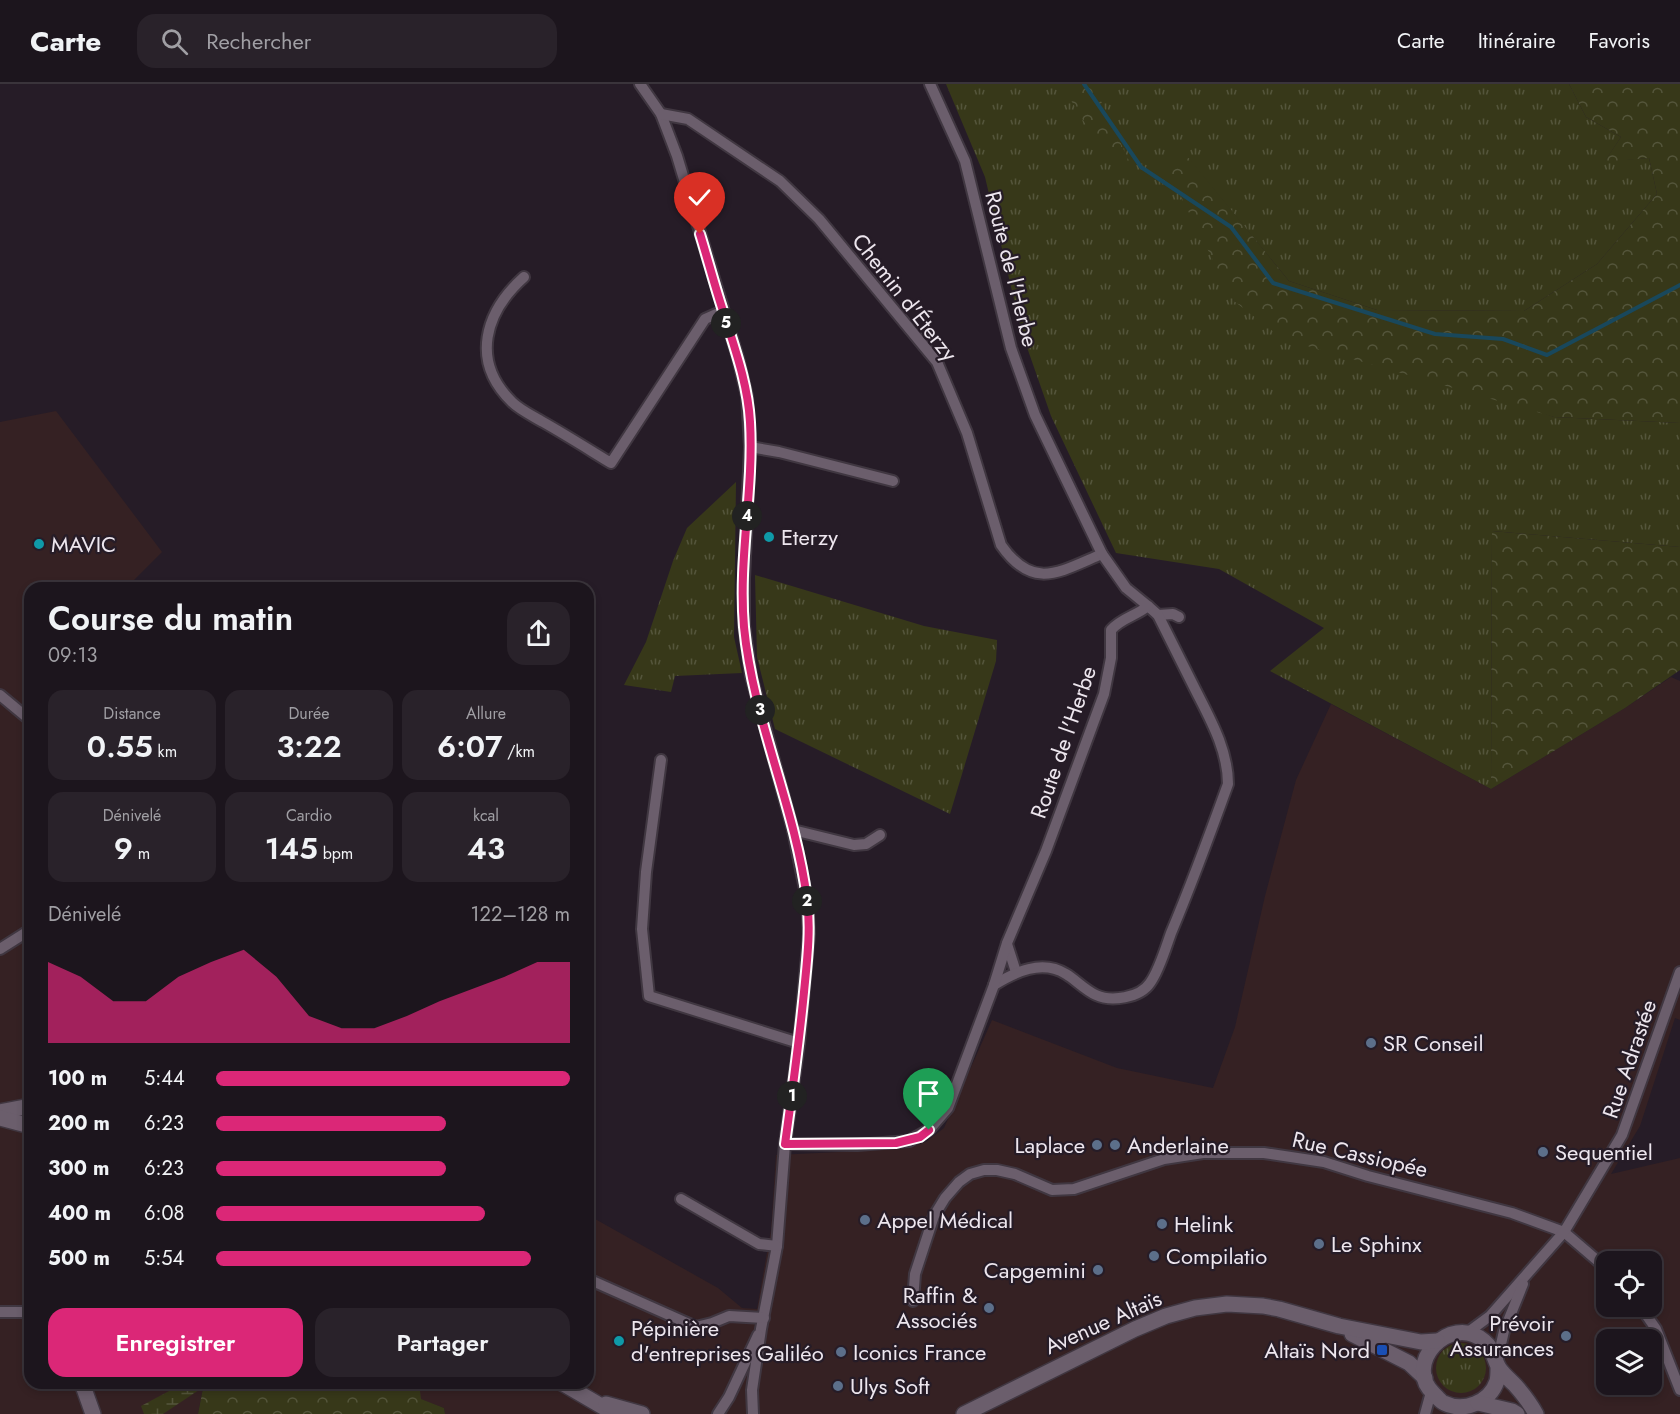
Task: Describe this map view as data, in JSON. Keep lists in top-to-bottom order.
{
  "streets": {
    "street": [
      "Route de l'Herbe",
      "Chemin d'Éterzy",
      "Rue Adrastée",
      "Rue Cassiopée",
      "Avenue Altaïs"
    ]
  },
  "crossings": [
    ["Route de l'Herbe", "Chemin d'Éterzy"],
    ["Rue Adrastée", "Rue Cassiopée"],
    ["Rue Adrastée", "Avenue Altaïs"]
  ],
  "places": {
    "other": [
      "Eterzy",
      "MAVIC",
      "SR Conseil",
      "Laplace",
      "Anderlaine",
      "Sequentiel",
      "Appel Médical",
      "Helink",
      "Le Sphinx",
      "Compilatio",
      "Capgemini",
      "Raffin & Associés",
      "Prévoir Assurances",
      "Pépinière d'entreprises Galiléo",
      "Iconics France",
      "Ulys Soft"
    ],
    "transit": ["Altaïs Nord"]
  },
  "page": {
    "header": "Carte",
    "search": "Rechercher",
    "nav": ["Carte", "Itinéraire", "Favoris"],
    "pins": [
      "5",
      "4",
      "3",
      "2",
      "1"
    ],
    "heading": ["Course du matin", "09:13"],
    "stats": [
      ["Distance", "0.55 km"],
      ["Durée", "3:22"],
      ["Allure", "6:07 /km"],
      ["Dénivelé", "9 m"],
      ["Cardio", "145 bpm"],
      ["kcal", "43"]
    ],
    "chart": ["Dénivelé", "122–128 m"],
    "list": [
      {
        "name": "100 m",
        "note": "5:44"
      },
      {
        "name": "200 m",
        "note": "6:23"
      },
      {
        "name": "300 m",
        "note": "6:23"
      },
      {
        "name": "400 m",
        "note": "6:08"
      },
      {
        "name": "500 m",
        "note": "5:54"
      }
    ],
    "buttons": ["Enregistrer", "Partager"]
  }
}
